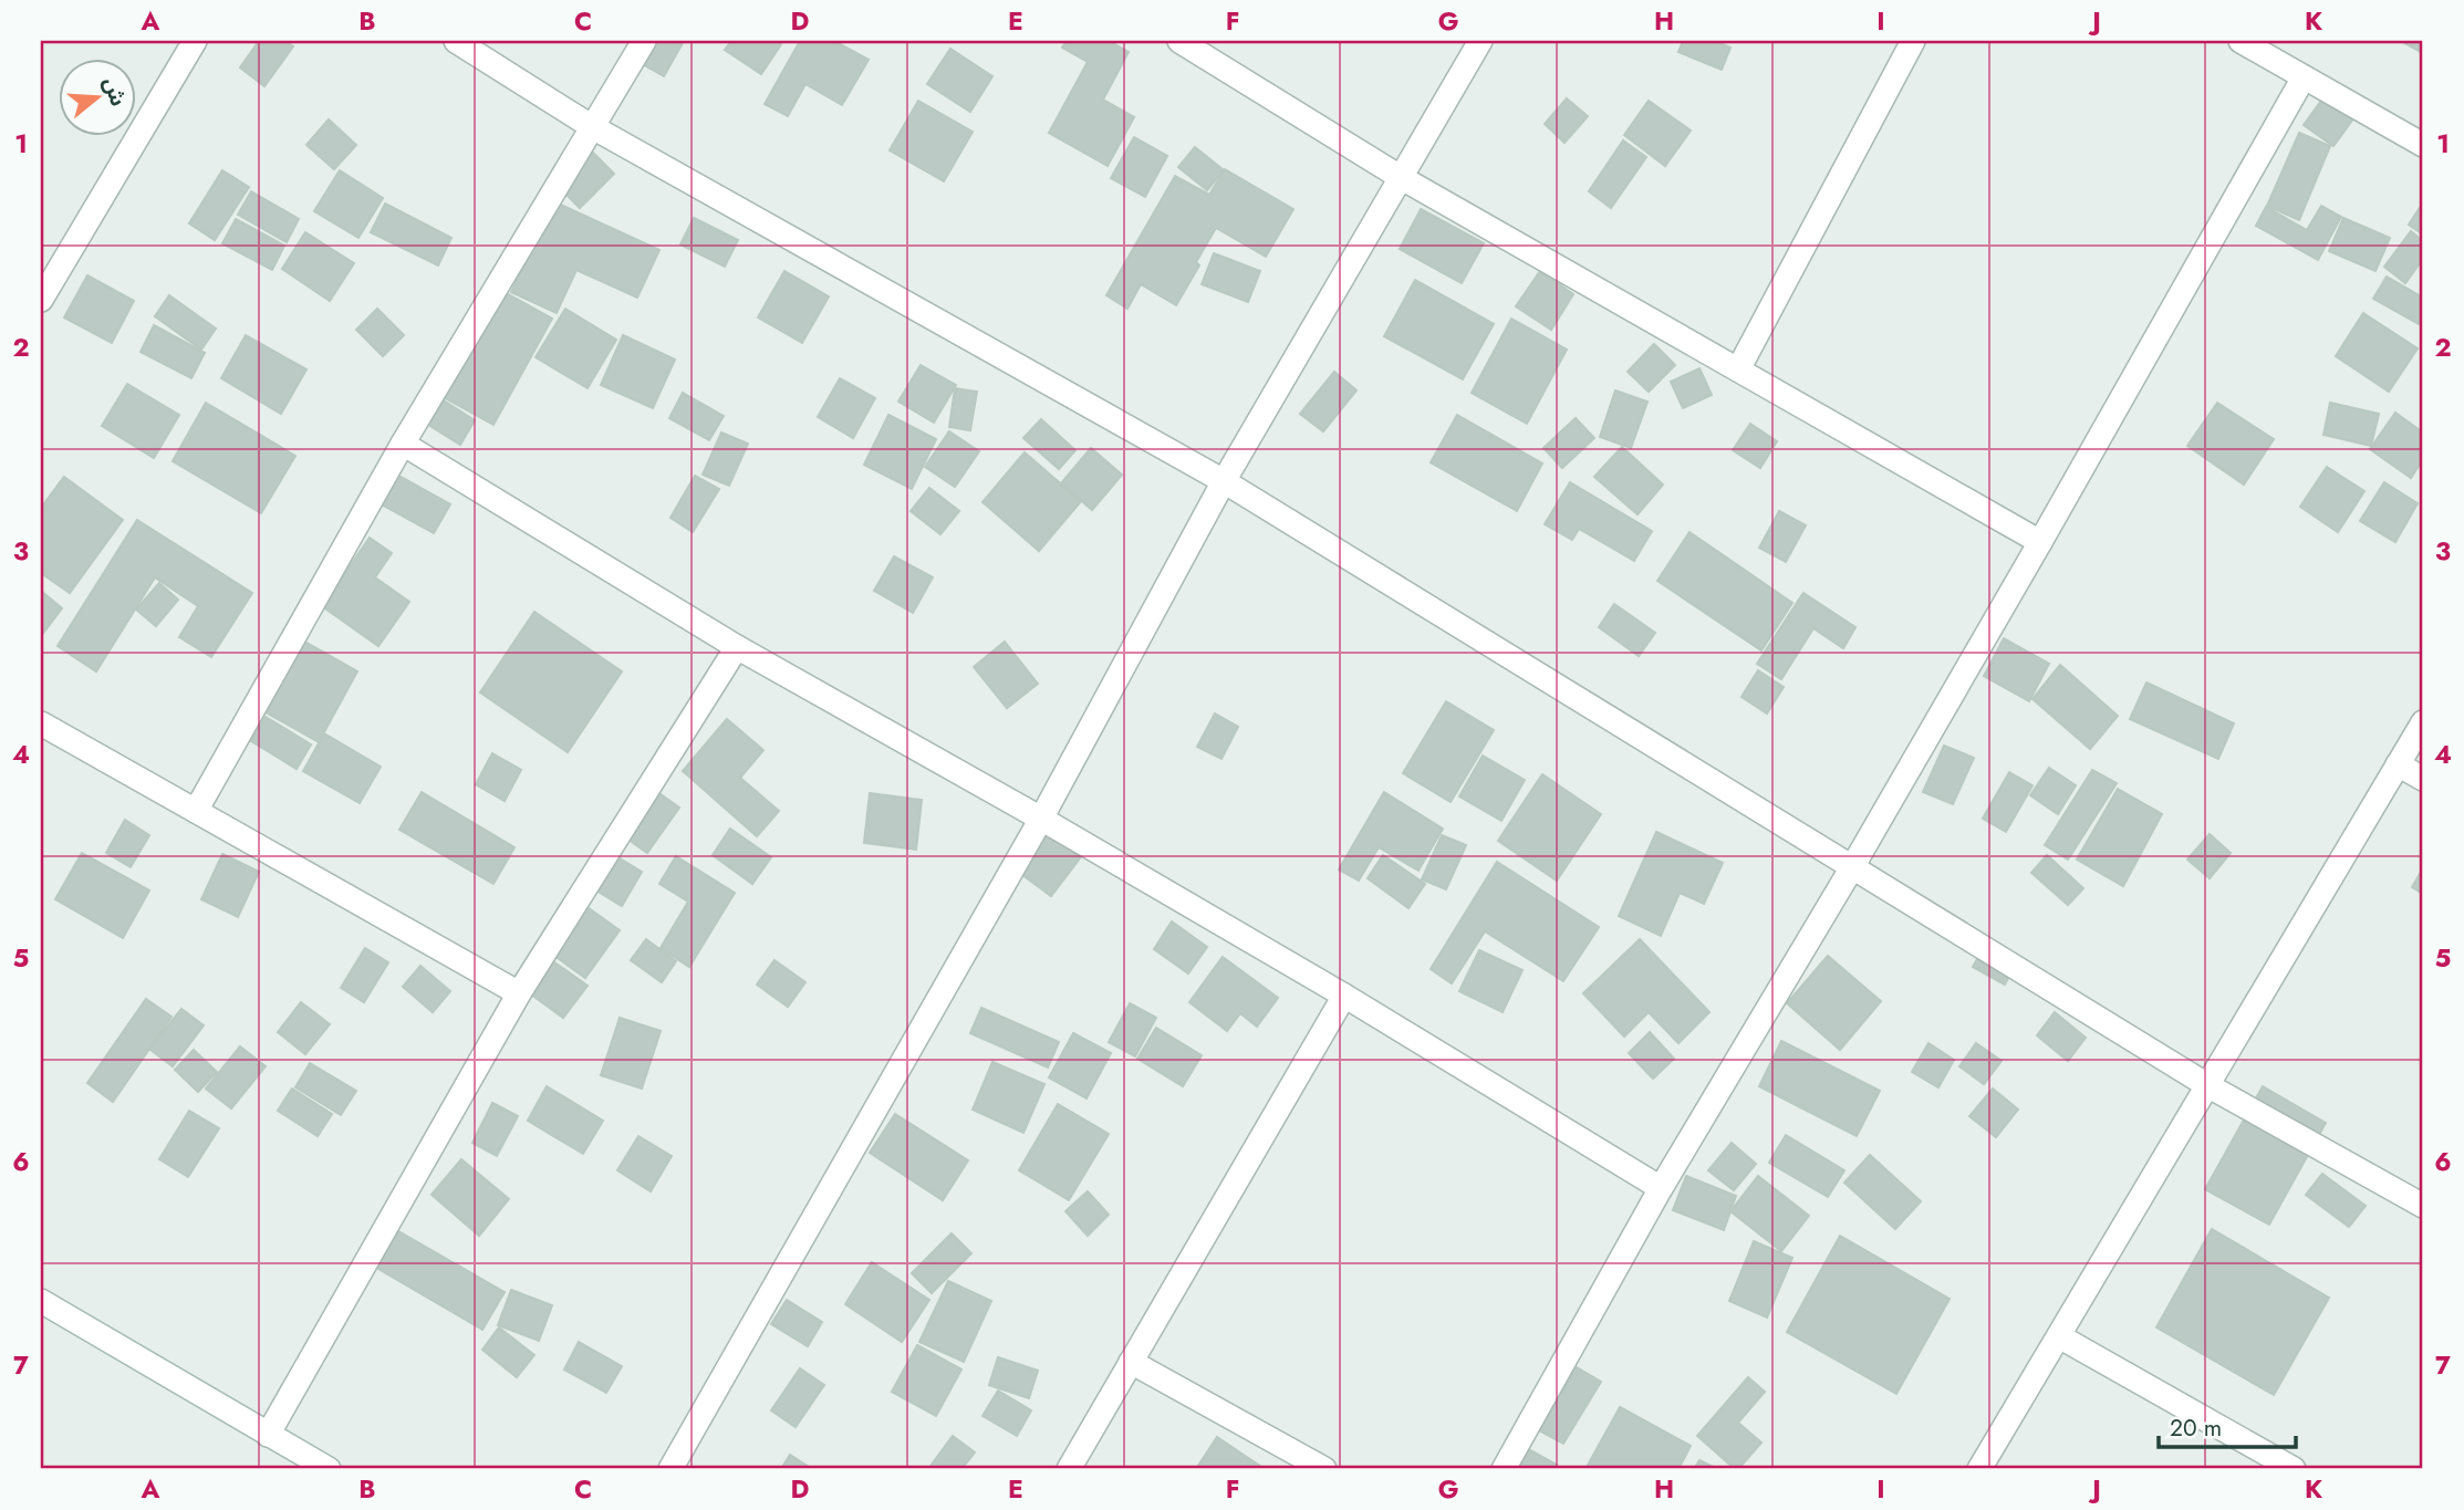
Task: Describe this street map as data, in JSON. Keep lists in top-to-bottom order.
{
  "scale_bar": "20 m",
  "north": "right",
  "grid": {
    "columns": [
      "A",
      "B",
      "C",
      "D",
      "E",
      "F",
      "G",
      "H",
      "I",
      "J",
      "K"
    ],
    "rows": [
      "1",
      "2",
      "3",
      "4",
      "5",
      "6",
      "7"
    ]
  }
}
